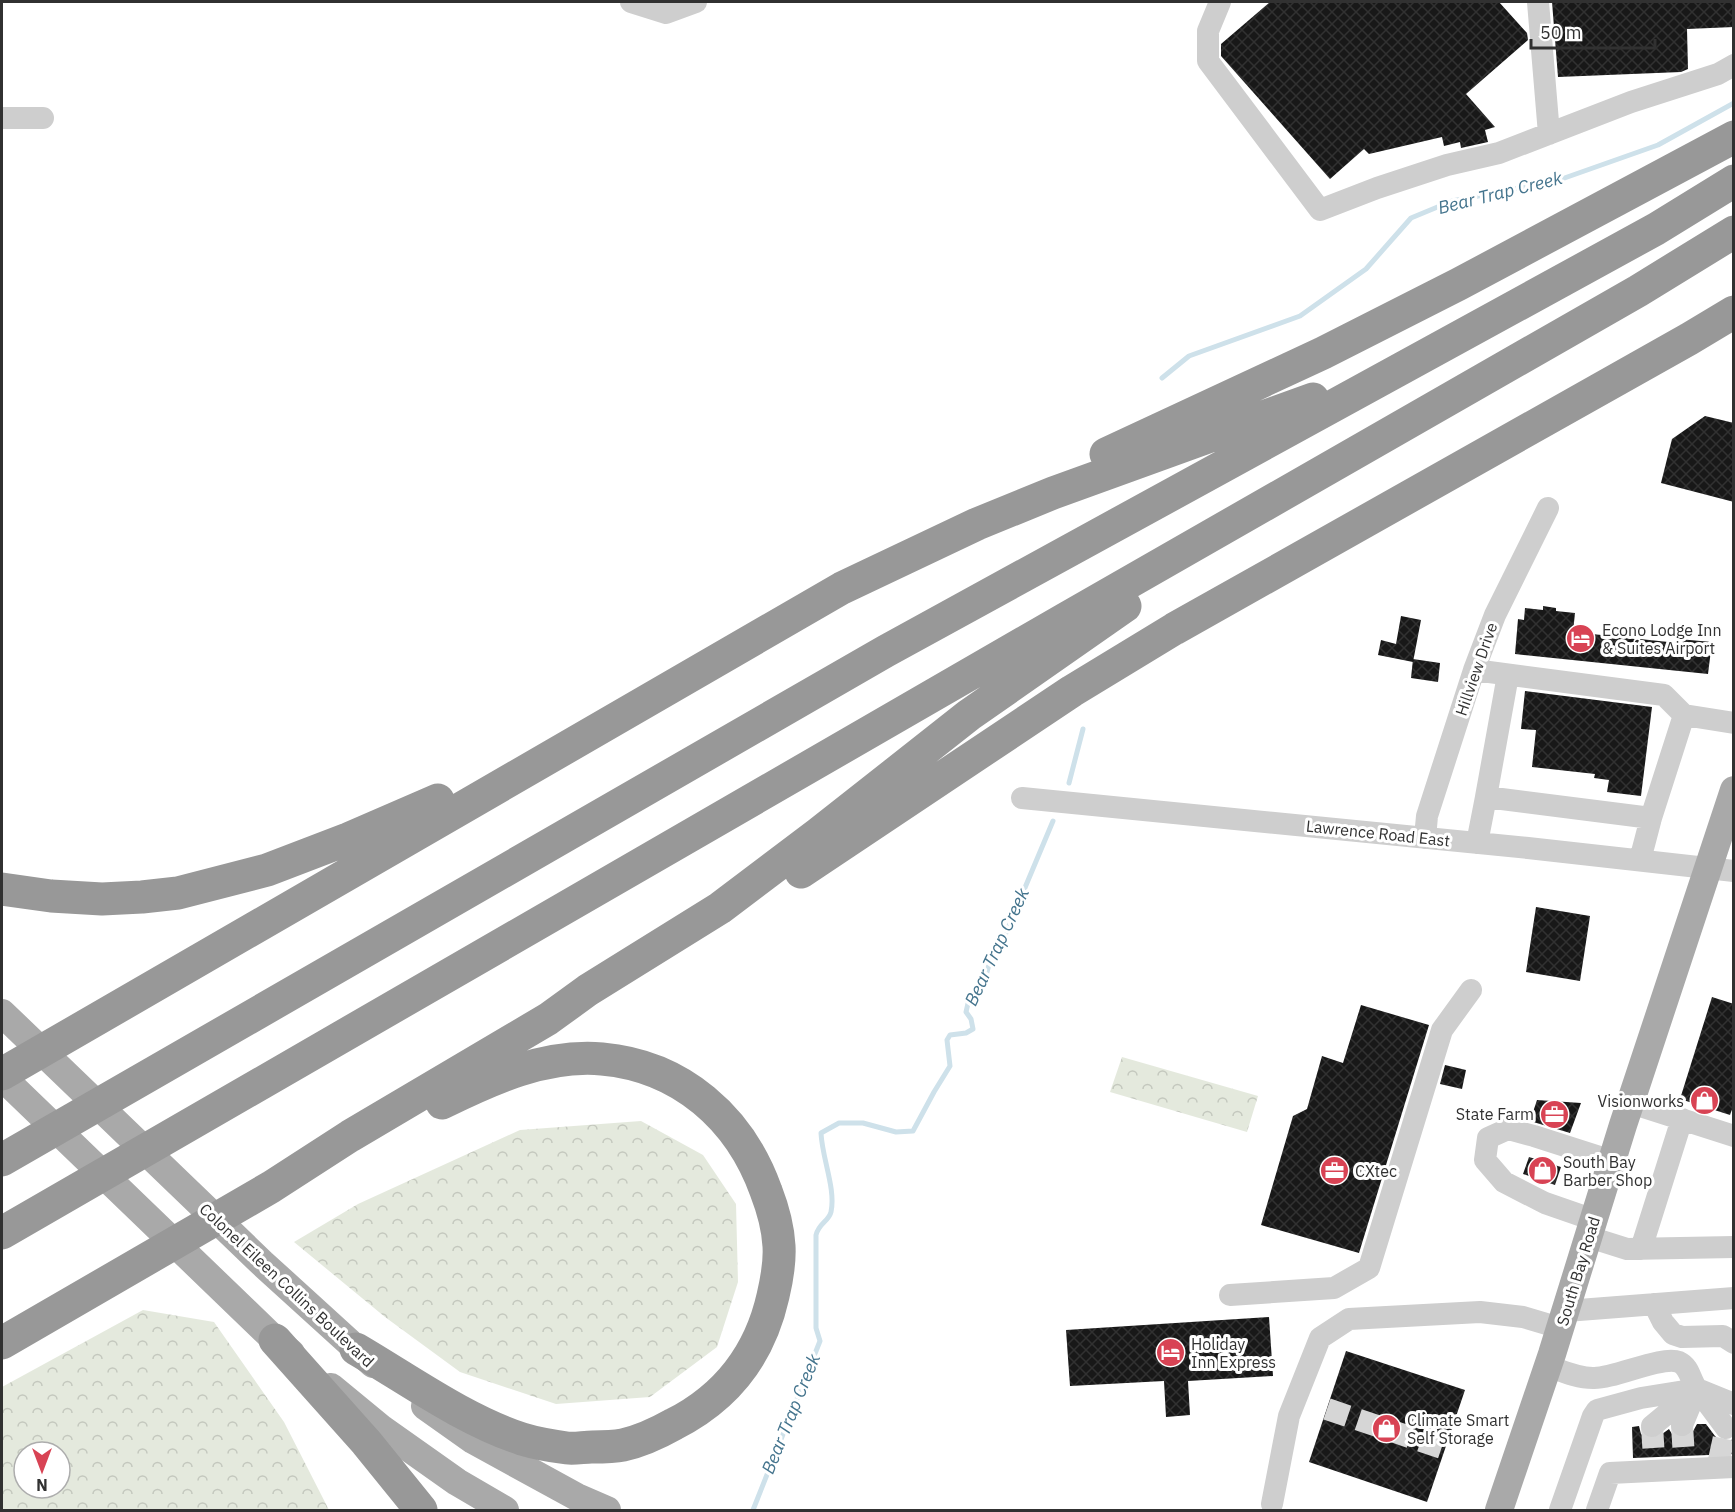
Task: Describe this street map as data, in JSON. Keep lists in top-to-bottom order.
{
  "streets": {
    "main road": ["South Bay Road", "Colonel Eileen Collins Boulevard"],
    "street": ["Hillview Drive", "Lawrence Road East"]
  },
  "crossings": [
    ["Hillview Drive", "Lawrence Road East"],
    ["Lawrence Road East", "South Bay Road"]
  ],
  "water": ["Bear Trap Creek"],
  "places": {
    "hotel": ["Econo Lodge Inn & Suites Airport", "Holiday Inn Express"],
    "shop": ["Visionworks", "South Bay Barber Shop", "Climate Smart Self Storage"],
    "office": ["State Farm", "CXtec"]
  },
  "scale_bar": "50 m",
  "north": "bottom"
}
